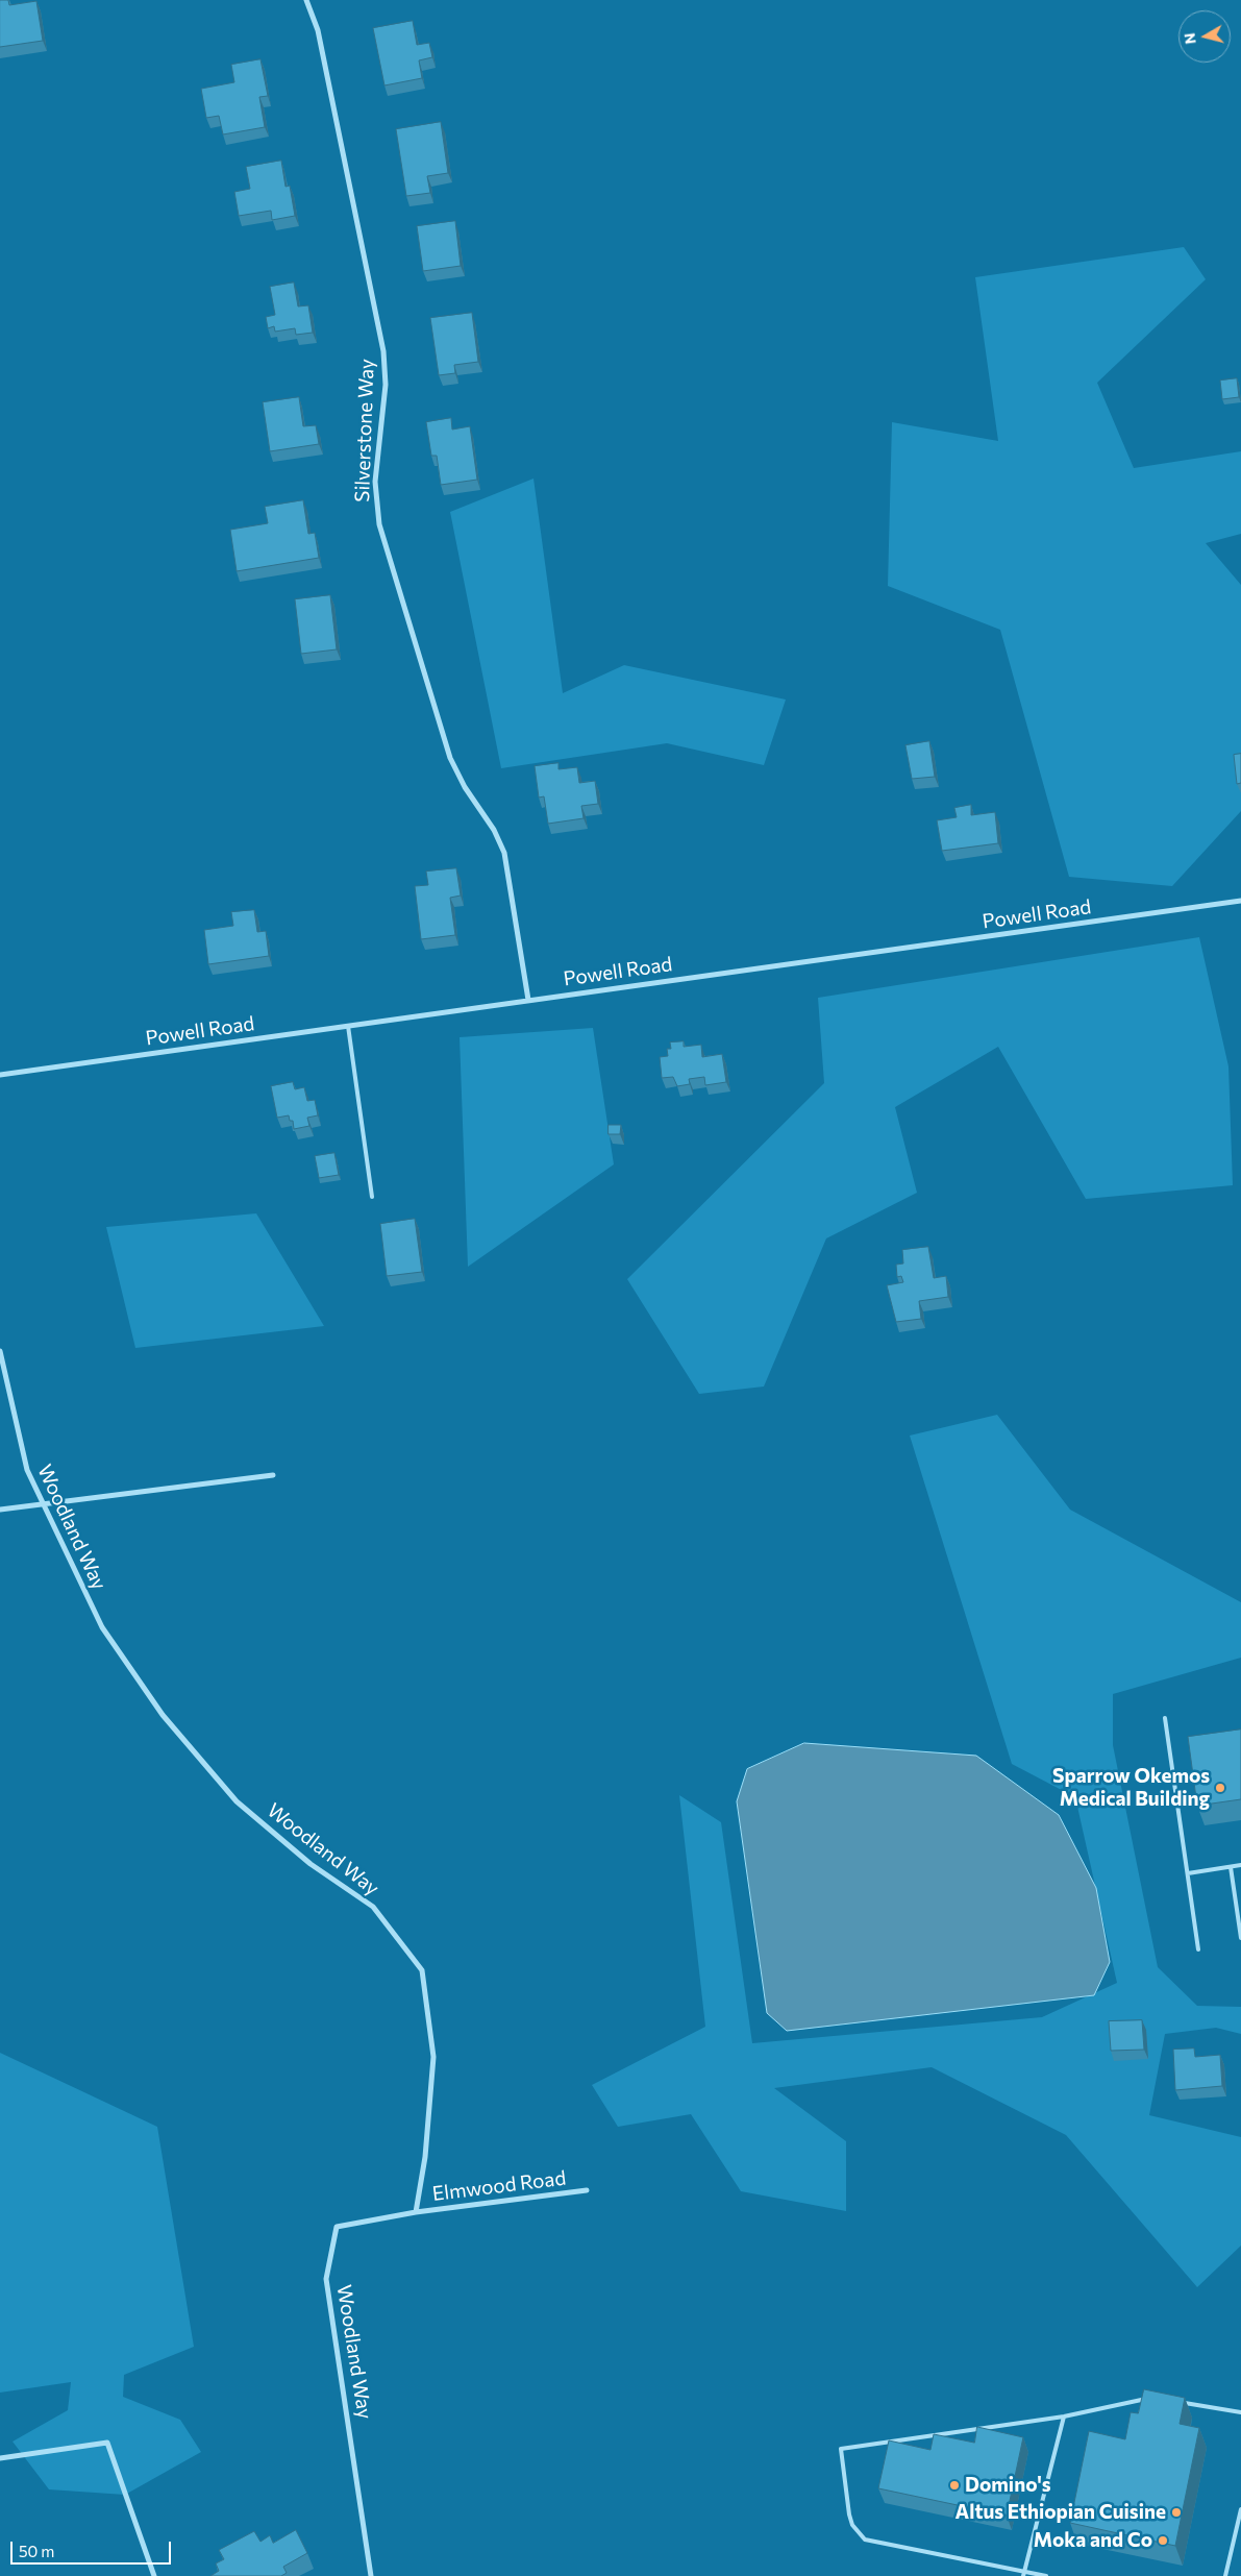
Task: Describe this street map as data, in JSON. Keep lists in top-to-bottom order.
{
  "streets": {
    "street": [
      "Silverstone Way",
      "Powell Road",
      "Woodland Way",
      "Elmwood Road"
    ]
  },
  "crossings": [
    ["Silverstone Way", "Powell Road"],
    ["Woodland Way", "Elmwood Road"]
  ],
  "places": [
    "Sparrow Okemos Medical Building",
    "Domino's",
    "Altus Ethiopian Cuisine",
    "Moka and Co"
  ],
  "scale_bar": "50 m",
  "north": "left"
}
